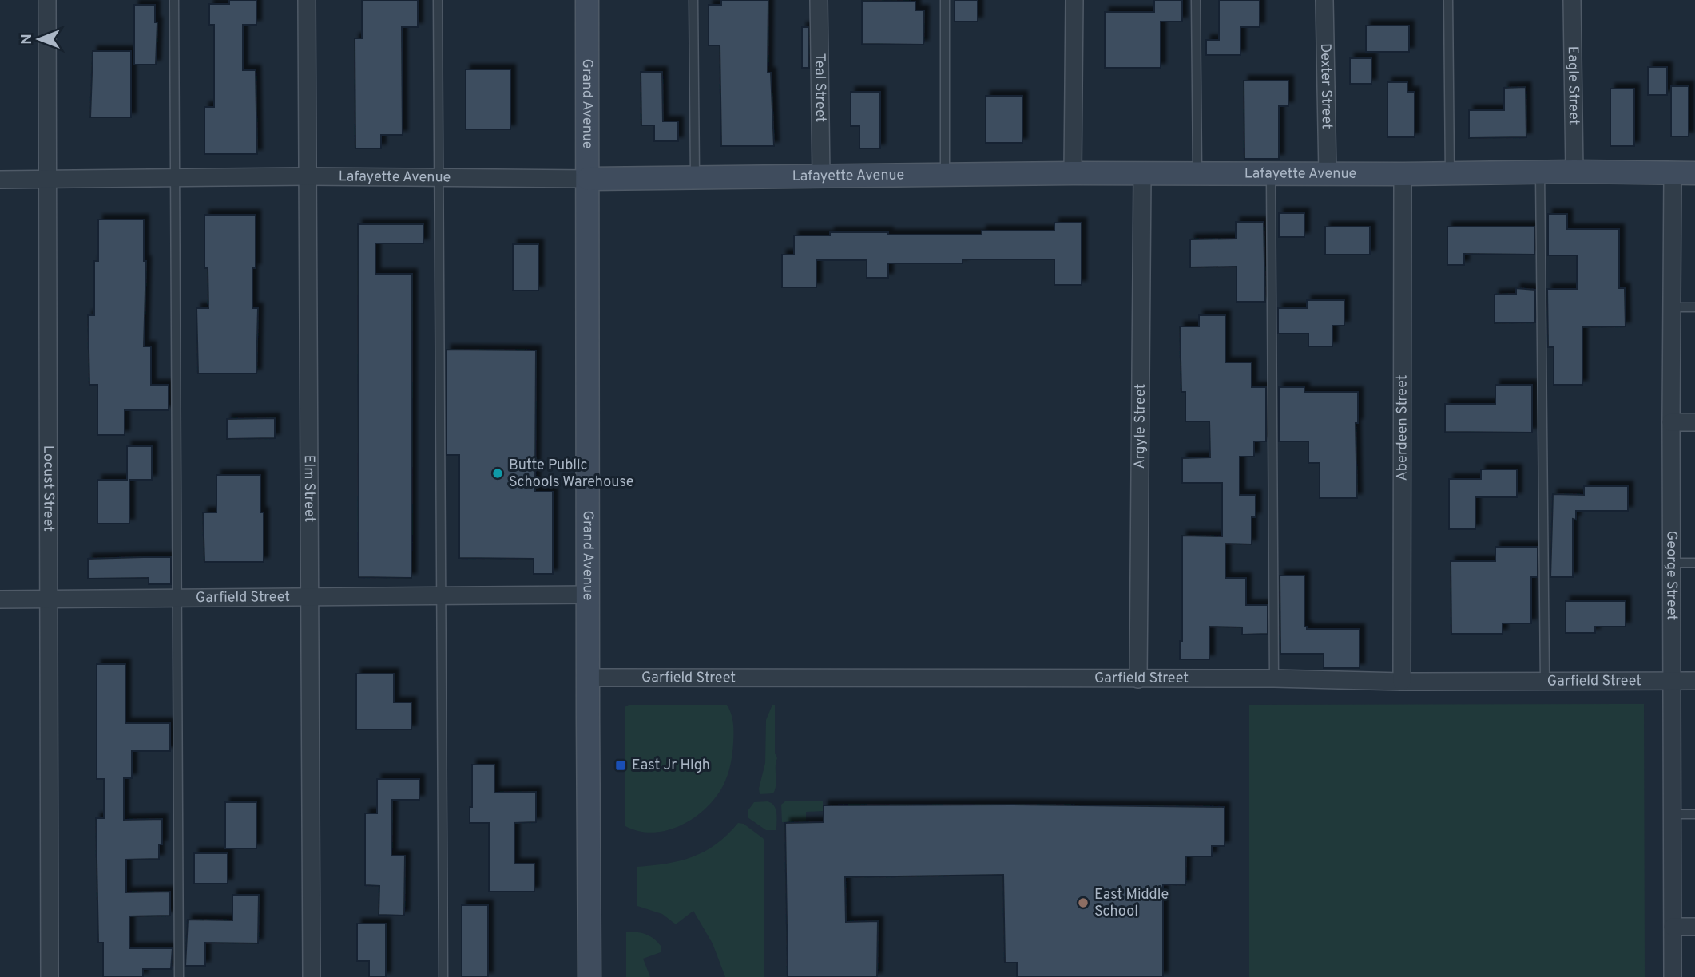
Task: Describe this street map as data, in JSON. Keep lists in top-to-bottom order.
{
  "streets": {
    "street": [
      "Eagle Street",
      "Dexter Street",
      "Teal Street",
      "Grand Avenue",
      "Lafayette Avenue",
      "Argyle Street",
      "Aberdeen Street",
      "Locust Street",
      "Elm Street",
      "George Street",
      "Garfield Street"
    ]
  },
  "crossings": [
    ["Eagle Street", "Lafayette Avenue"],
    ["Dexter Street", "Lafayette Avenue"],
    ["Teal Street", "Lafayette Avenue"],
    ["Grand Avenue", "Lafayette Avenue"],
    ["Grand Avenue", "Garfield Street"],
    ["Lafayette Avenue", "Argyle Street"],
    ["Lafayette Avenue", "Aberdeen Street"],
    ["Lafayette Avenue", "Locust Street"],
    ["Lafayette Avenue", "Elm Street"],
    ["Lafayette Avenue", "George Street"],
    ["Argyle Street", "Garfield Street"],
    ["Aberdeen Street", "Garfield Street"],
    ["Locust Street", "Garfield Street"],
    ["Elm Street", "Garfield Street"],
    ["George Street", "Garfield Street"]
  ],
  "places": {
    "other": ["Butte Public Schools Warehouse", "East Middle School"],
    "transit": ["East Jr High"]
  },
  "north": "left"
}
